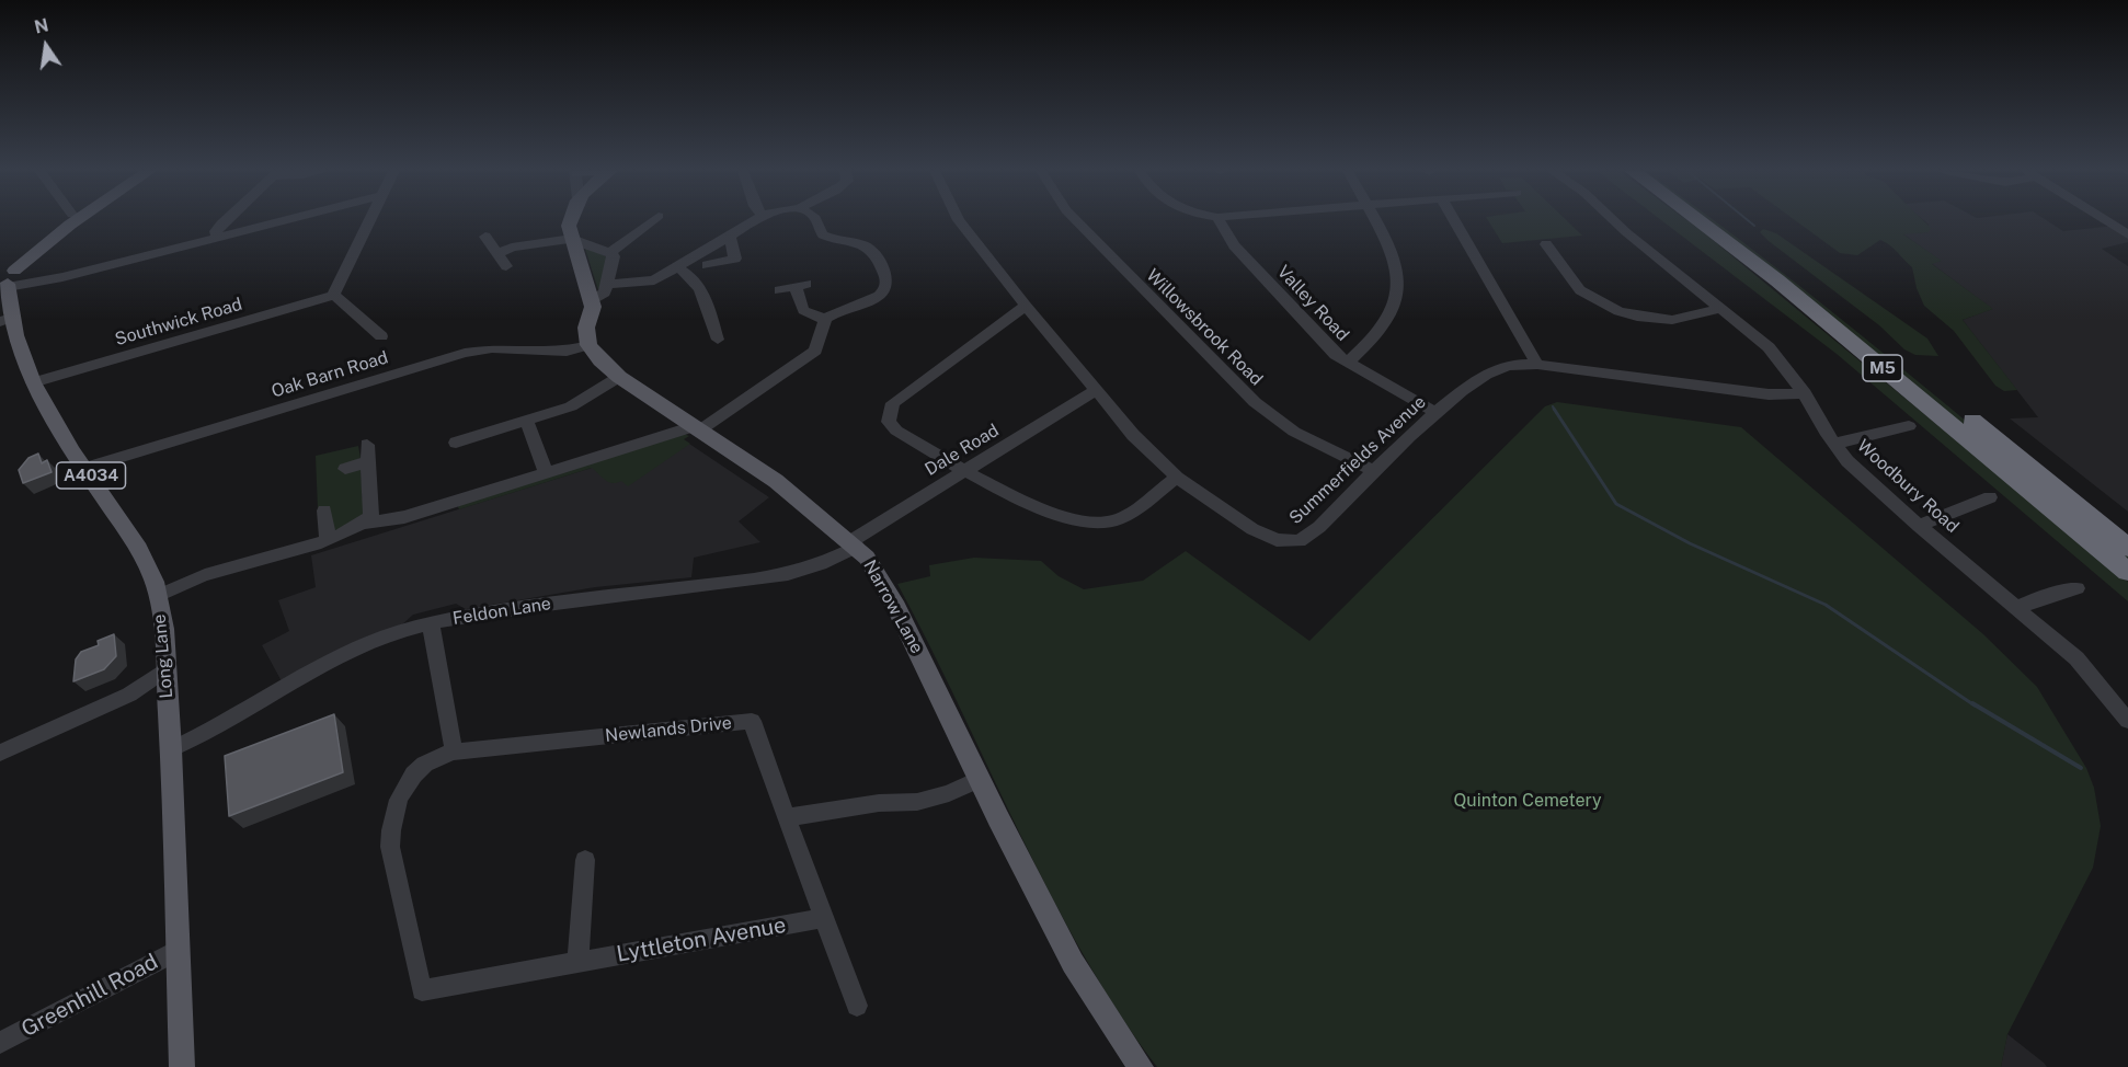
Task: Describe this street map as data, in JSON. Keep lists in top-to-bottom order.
{
  "streets": {
    "highway": ["M5"],
    "main road": ["A4034", "Narrow Lane", "Long Lane"],
    "street": [
      "Valley Road",
      "Southwick Road",
      "Willowsbrook Road",
      "Oak Barn Road",
      "Dale Road",
      "Summerfields Avenue",
      "Woodbury Road",
      "Feldon Lane",
      "Newlands Drive",
      "Lyttleton Avenue",
      "Greenhill Road"
    ]
  },
  "crossings": [
    ["Valley Road", "Summerfields Avenue"],
    ["Southwick Road", "Long Lane"],
    ["Willowsbrook Road", "Summerfields Avenue"],
    ["Oak Barn Road", "Narrow Lane"],
    ["Oak Barn Road", "Long Lane"],
    ["Dale Road", "Summerfields Avenue"],
    ["Dale Road", "Narrow Lane"],
    ["Dale Road", "Feldon Lane"],
    ["Summerfields Avenue", "Woodbury Road"],
    ["Narrow Lane", "Feldon Lane"],
    ["Feldon Lane", "Long Lane"],
    ["Long Lane", "Greenhill Road"],
    ["Newlands Drive", "Lyttleton Avenue"]
  ],
  "parks": ["Quinton Cemetery"],
  "north": "top"
}
